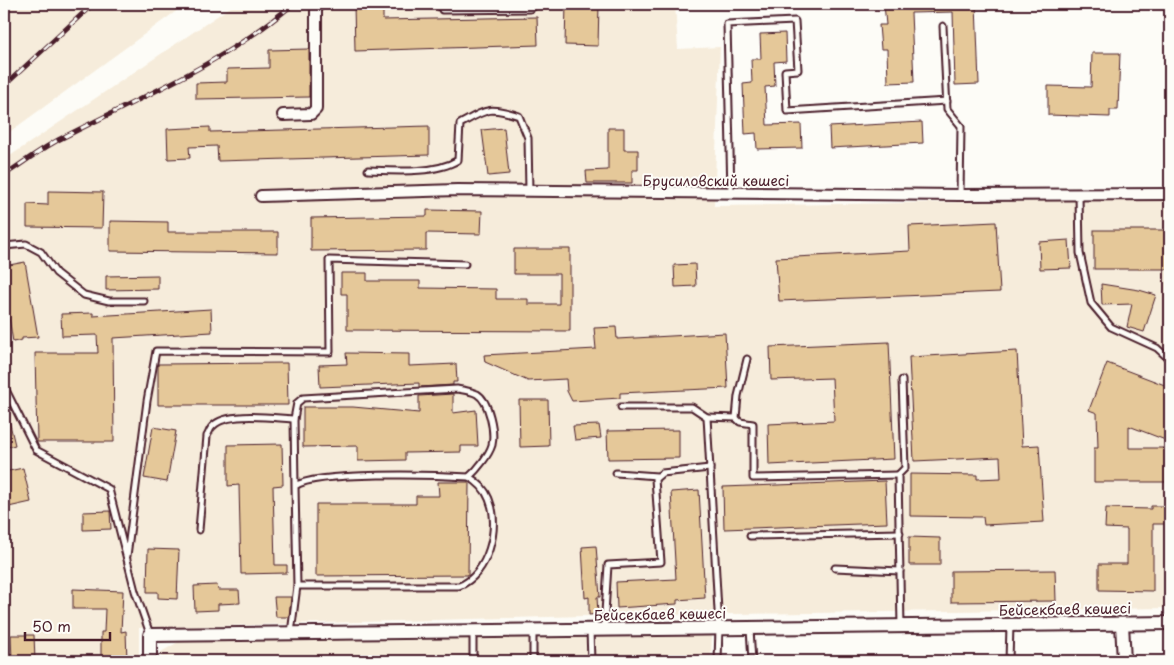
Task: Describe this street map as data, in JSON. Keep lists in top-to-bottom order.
{
  "streets": {
    "street": ["Брусиловский көшесі", "Бейсекбаев көшесі"]
  },
  "scale_bar": "50 m"
}
